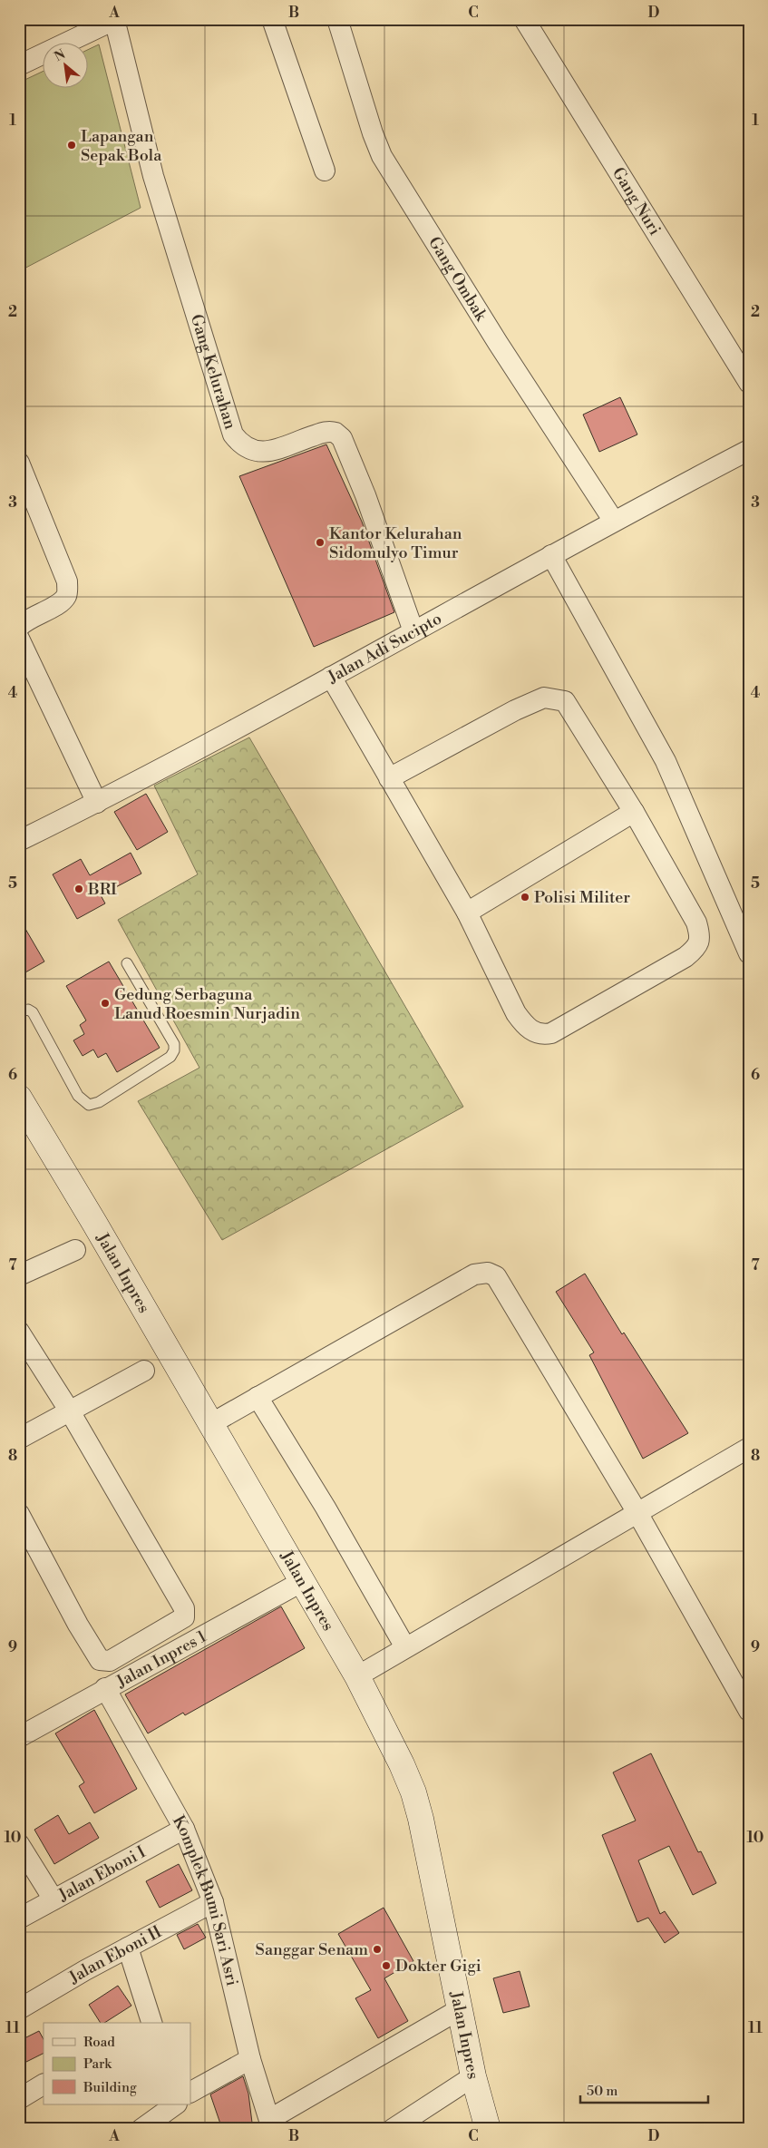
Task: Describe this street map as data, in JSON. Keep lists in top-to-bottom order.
{
  "streets": {
    "main road": ["Jalan Inpres"],
    "street": [
      "Gang Nuri",
      "Gang Ombak",
      "Gang Kelurahan",
      "Jalan Adi Sucipto",
      "Jalan Inpres 1",
      "Jalan Eboni I",
      "Komplek Bumi Sari Asri",
      "Jalan Eboni II"
    ]
  },
  "crossings": [
    ["Gang Ombak", "Jalan Adi Sucipto"],
    ["Gang Kelurahan", "Jalan Adi Sucipto"],
    ["Jalan Inpres", "Jalan Inpres 1"],
    ["Jalan Inpres 1", "Komplek Bumi Sari Asri"],
    ["Jalan Eboni I", "Komplek Bumi Sari Asri"],
    ["Komplek Bumi Sari Asri", "Jalan Eboni II"]
  ],
  "places": [
    "Lapangan Sepak Bola",
    "Kantor Kelurahan Sidomulyo Timur",
    "BRI",
    "Polisi Militer",
    "Gedung Serbaguna Lanud Roesmin Nurjadin",
    "Sanggar Senam",
    "Dokter Gigi"
  ],
  "legend": ["Road", "Park", "Building"],
  "scale_bar": "50 m",
  "north": "top left",
  "grid": {
    "columns": [
      "A",
      "B",
      "C",
      "D"
    ],
    "rows": [
      "1",
      "2",
      "3",
      "4",
      "5",
      "6",
      "7",
      "8",
      "9",
      "10",
      "11"
    ]
  }
}
